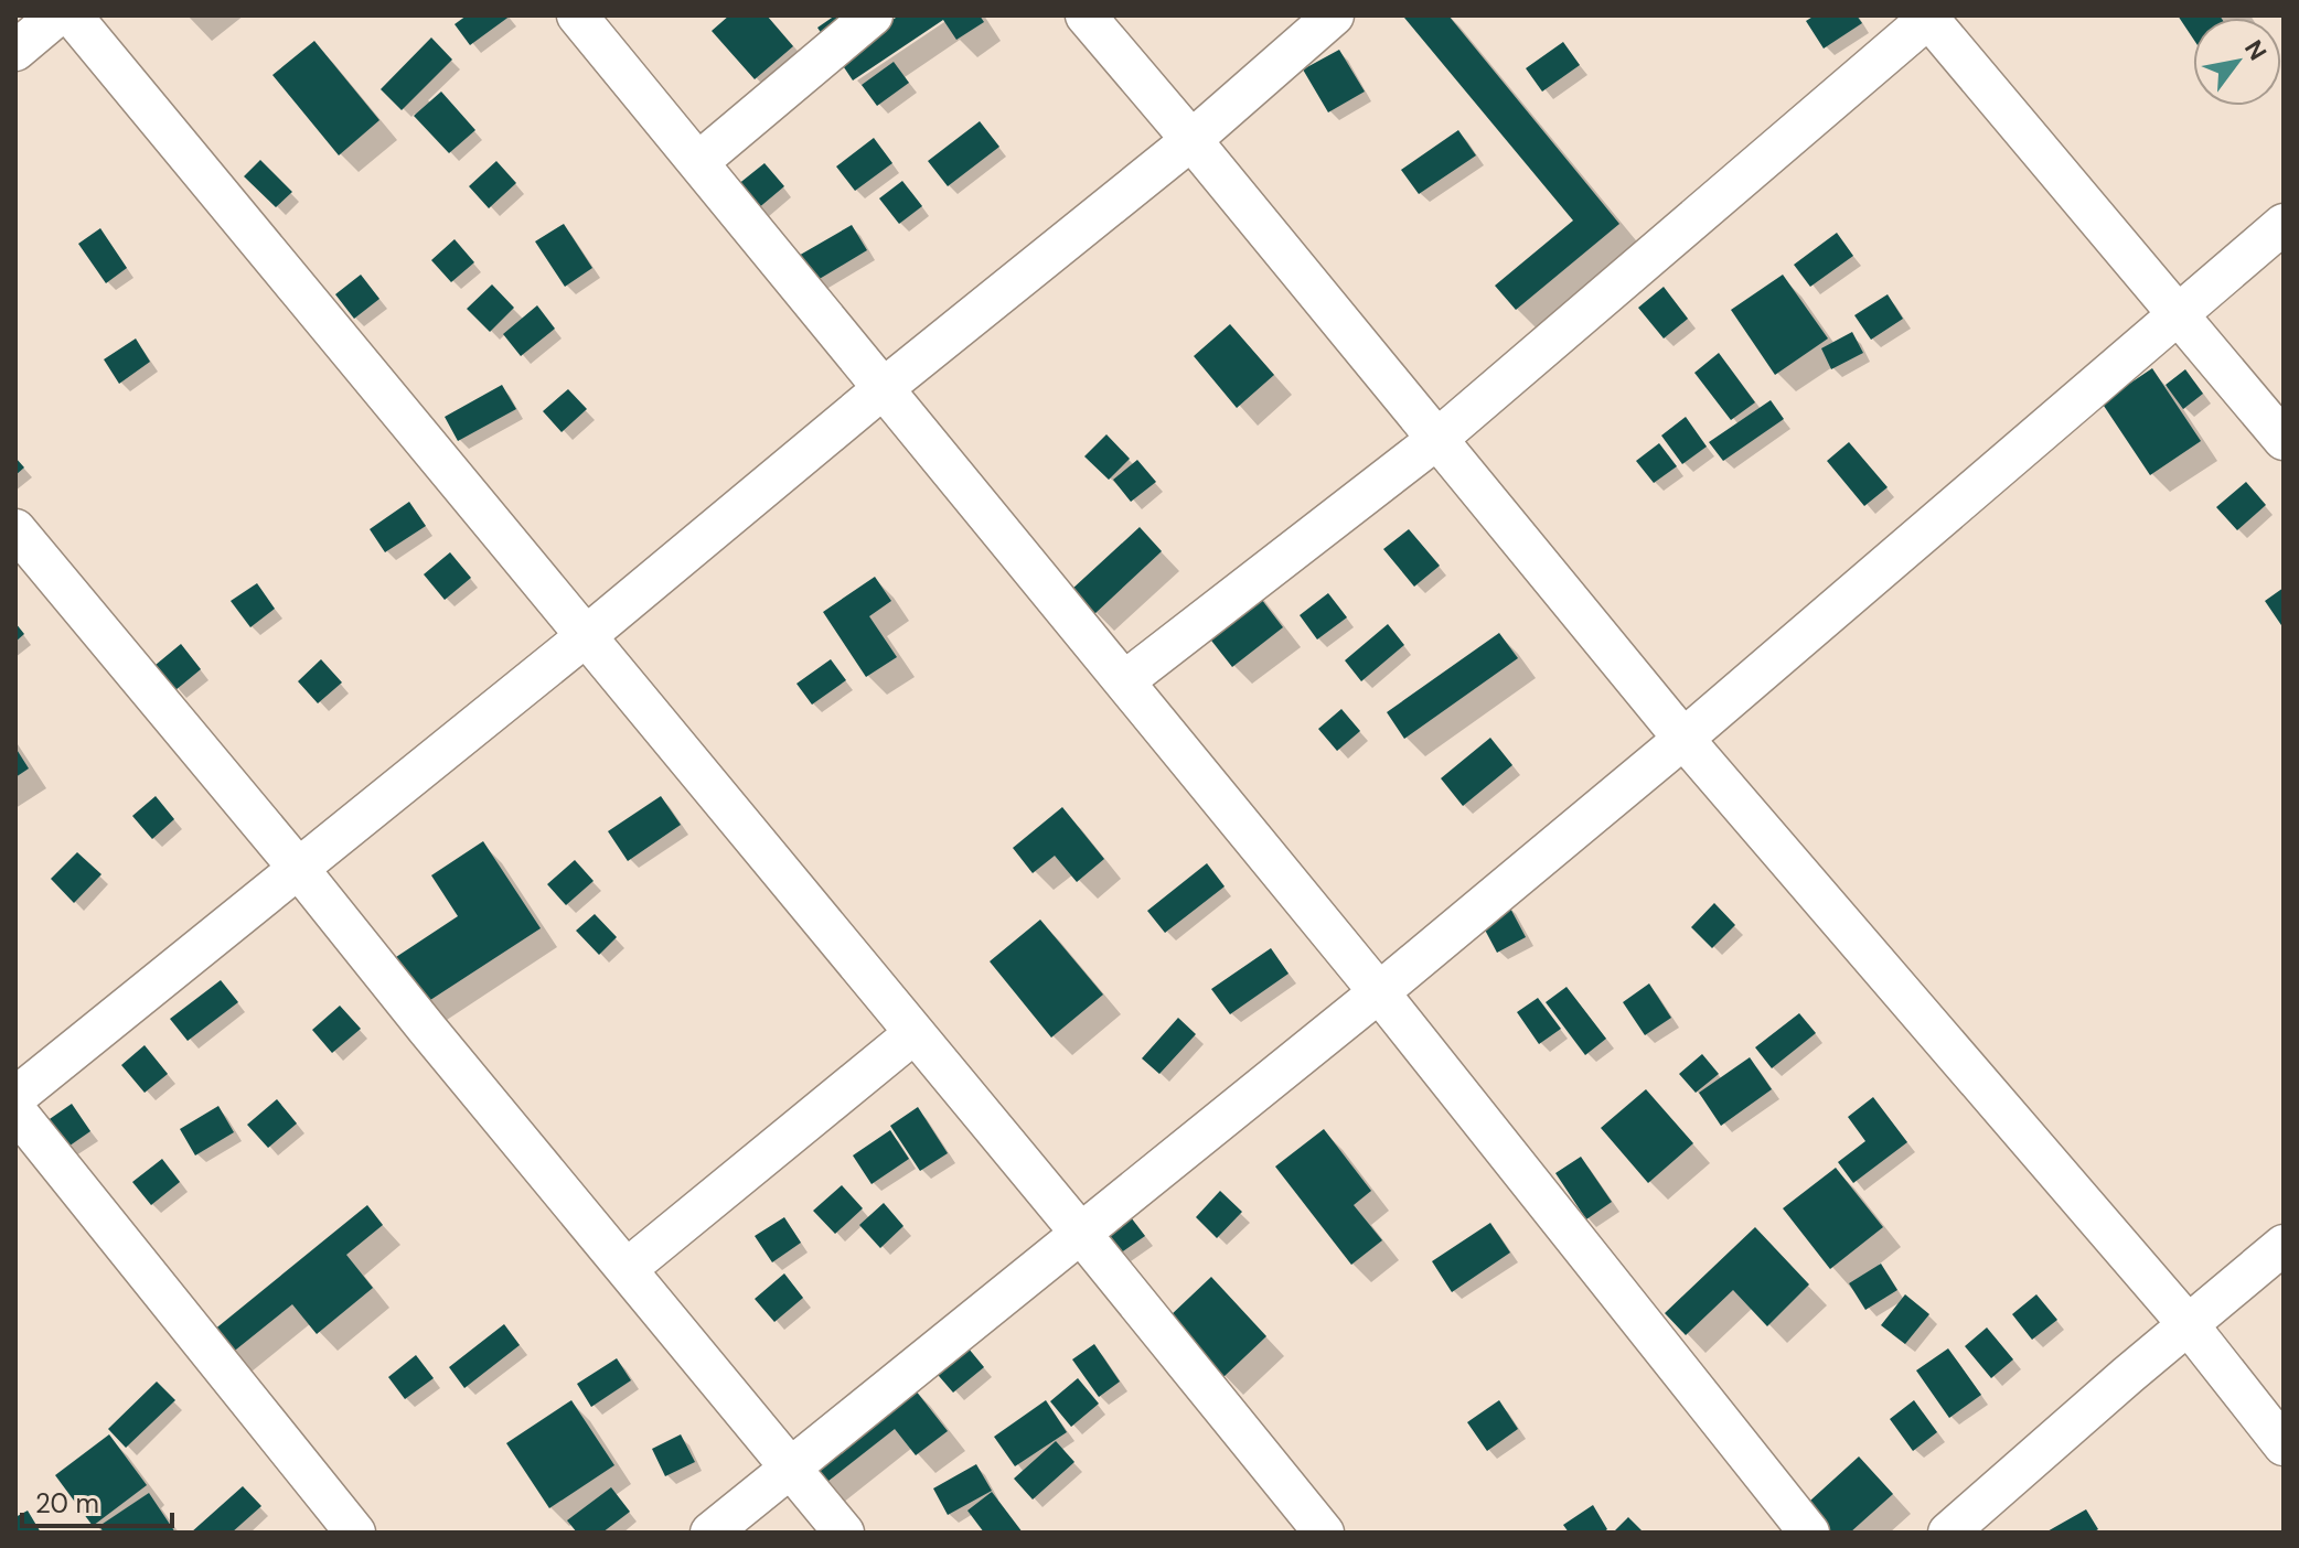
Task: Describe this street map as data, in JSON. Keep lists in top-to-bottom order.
{
  "scale_bar": "20 m",
  "north": "top right"
}
